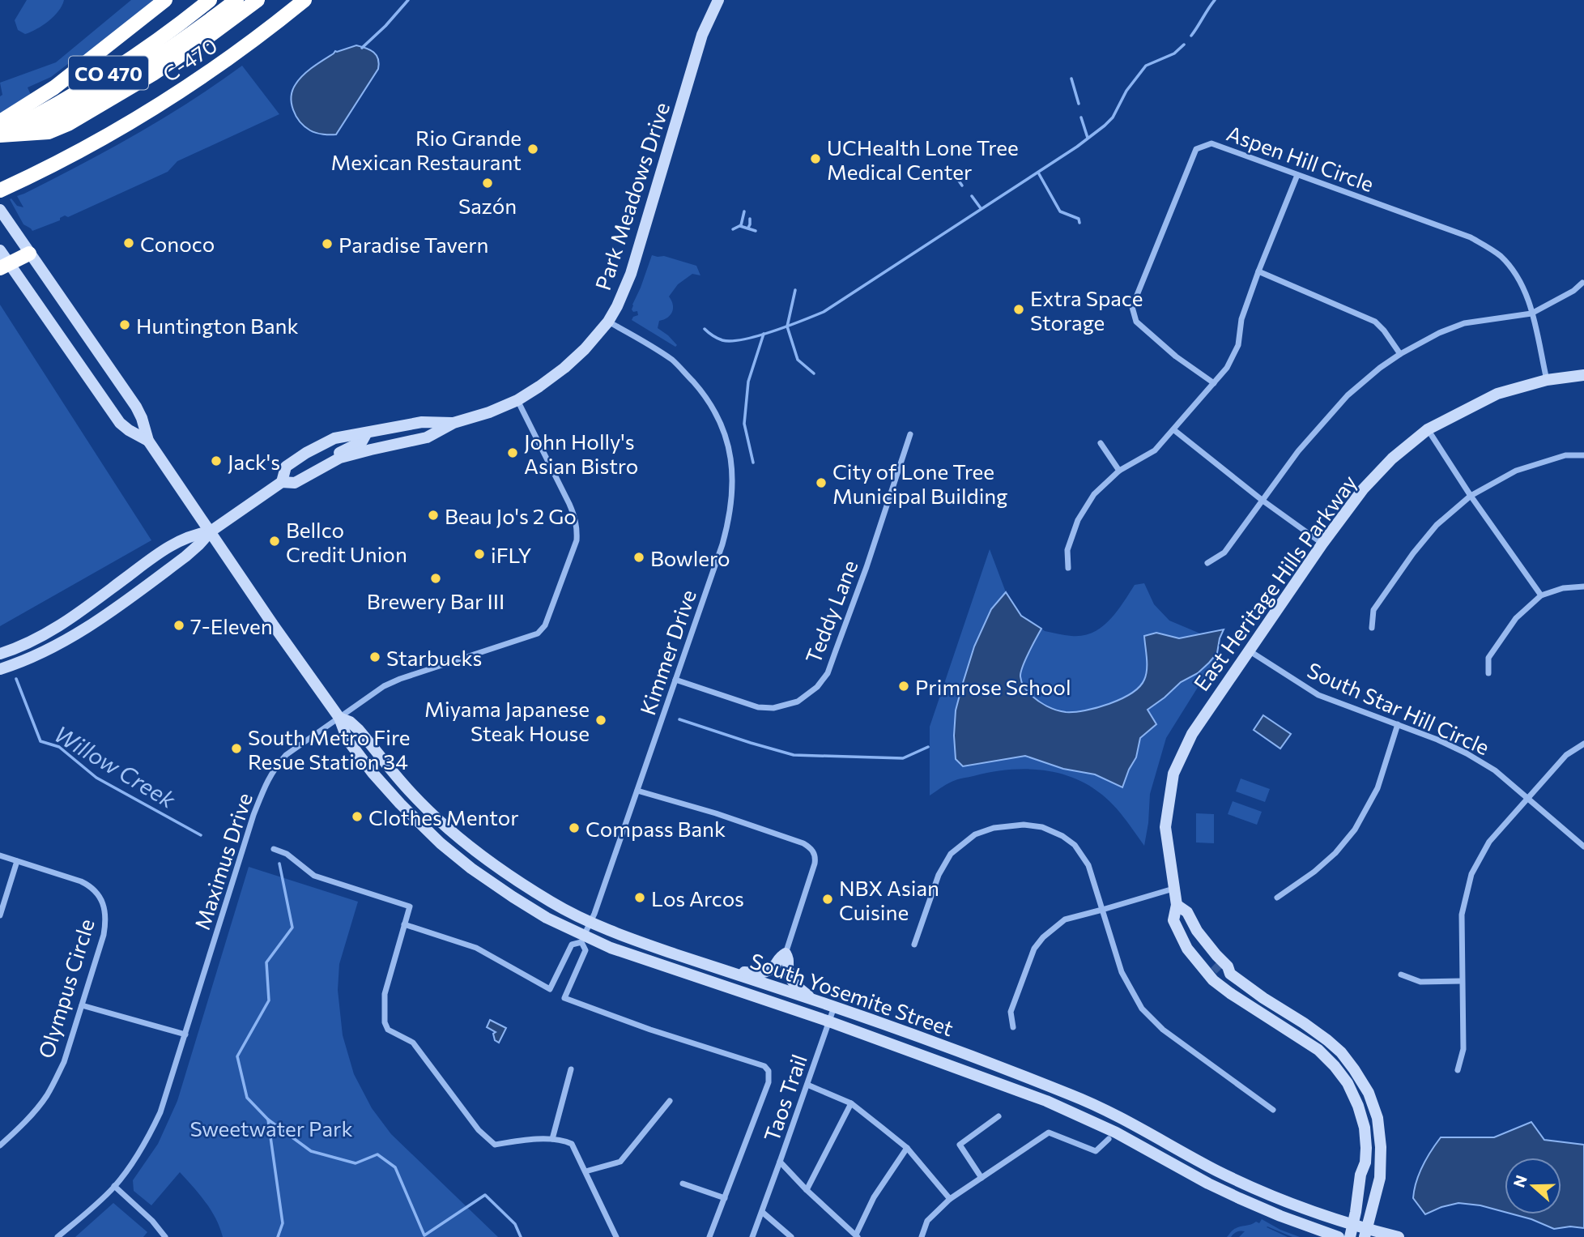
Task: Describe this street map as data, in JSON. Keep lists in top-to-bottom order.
{
  "streets": {
    "highway": ["C-470", "CO 470"],
    "main road": ["Park Meadows Drive", "East Heritage Hills Parkway", "South Yosemite Street"],
    "street": [
      "Aspen Hill Circle",
      "Teddy Lane",
      "Kimmer Drive",
      "South Star Hill Circle",
      "Maximus Drive",
      "Olympus Circle",
      "Taos Trail"
    ]
  },
  "crossings": [
    ["Aspen Hill Circle", "East Heritage Hills Parkway"],
    ["Park Meadows Drive", "Kimmer Drive"],
    ["Park Meadows Drive", "Maximus Drive"],
    ["Park Meadows Drive", "South Yosemite Street"],
    ["East Heritage Hills Parkway", "South Star Hill Circle"],
    ["East Heritage Hills Parkway", "South Yosemite Street"],
    ["Teddy Lane", "Kimmer Drive"],
    ["Kimmer Drive", "South Yosemite Street"],
    ["Maximus Drive", "South Yosemite Street"],
    ["South Yosemite Street", "Taos Trail"]
  ],
  "water": ["Willow Creek"],
  "parks": ["Sweetwater Park"],
  "places": [
    "Rio Grande Mexican Restaurant",
    "UCHealth Lone Tree Medical Center",
    "Sazón",
    "Conoco",
    "Paradise Tavern",
    "Extra Space Storage",
    "Huntington Bank",
    "John Holly's Asian Bistro",
    "Jack's",
    "City of Lone Tree Municipal Building",
    "Beau Jo's 2 Go",
    "Bellco Credit Union",
    "iFLY",
    "Bowlero",
    "Brewery Bar III",
    "7-Eleven",
    "Starbucks",
    "Primrose School",
    "Miyama Japanese Steak House",
    "South Metro Fire Resue Station 34",
    "Clothes Mentor",
    "Compass Bank",
    "Los Arcos",
    "NBX Asian Cuisine"
  ],
  "north": "left"
}
